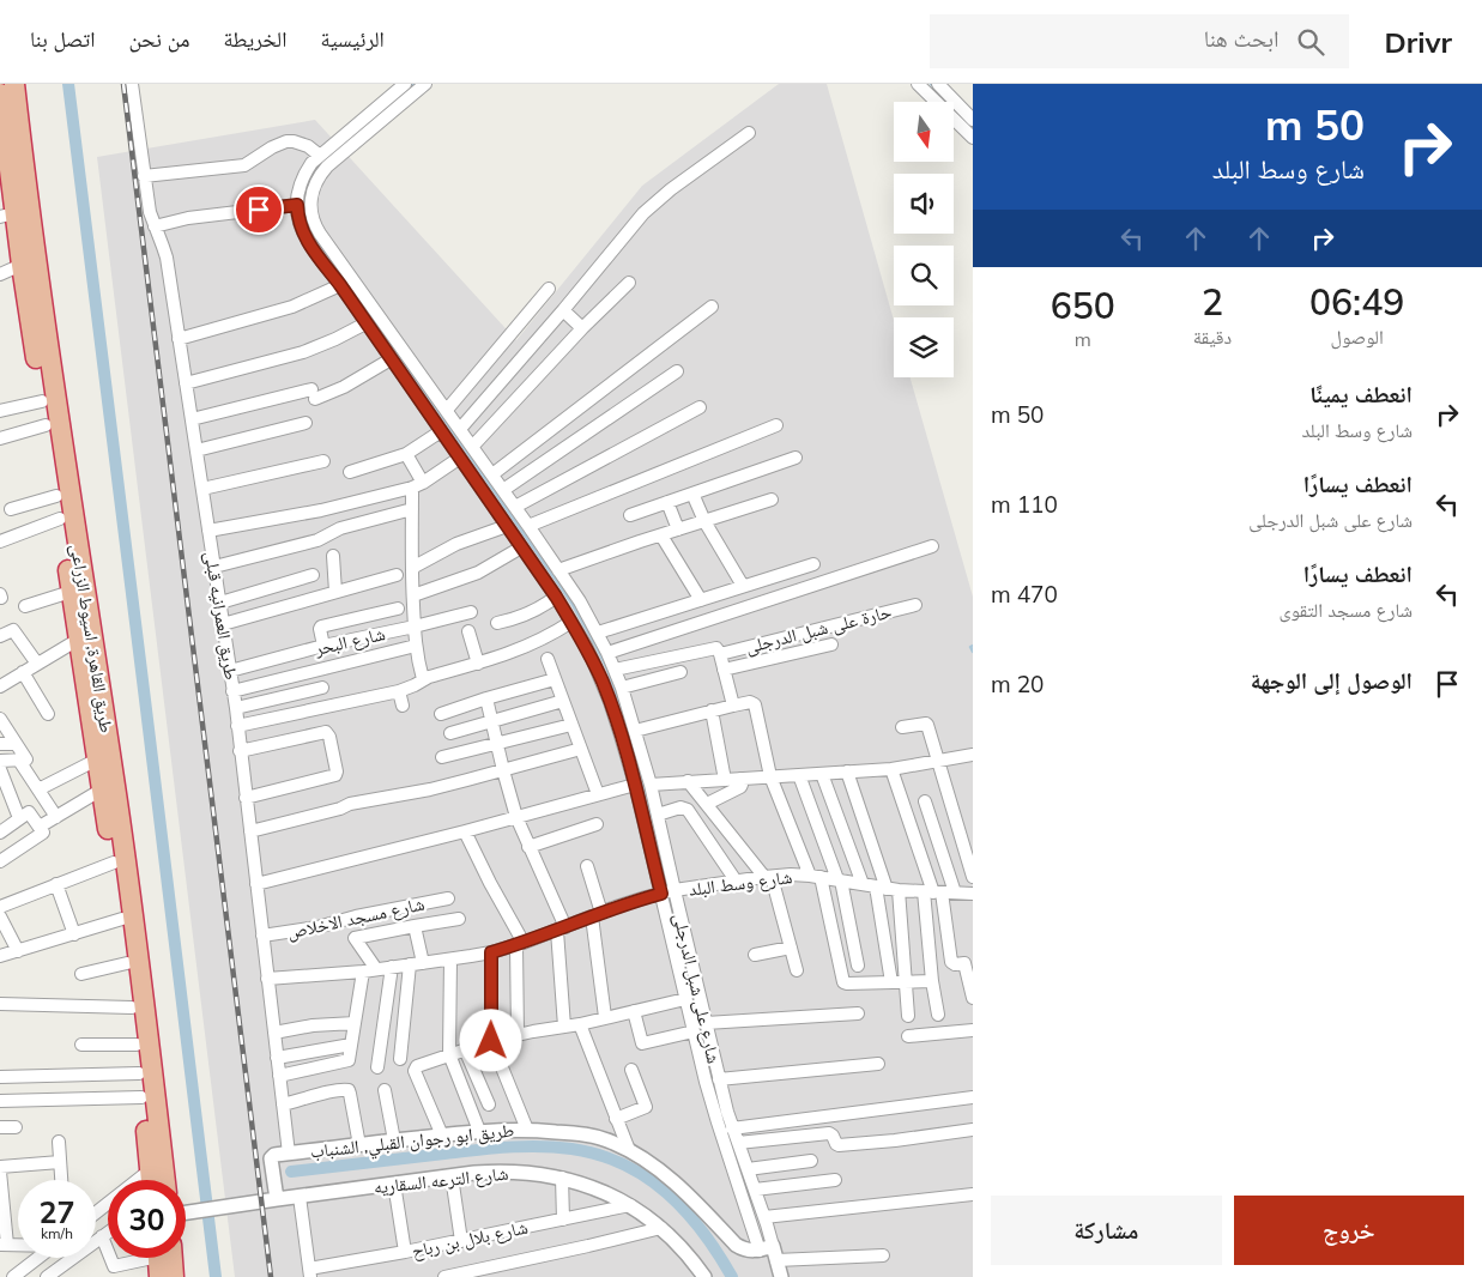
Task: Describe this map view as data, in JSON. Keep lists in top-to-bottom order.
{
  "streets": {
    "highway": ["طريق القاهرة, اسيوط الزراعى"],
    "street": [
      "طريق العمرانيه قبلى",
      "حارة على شبل الدرجلى",
      "شارع البحر",
      "شارع وسط البلد",
      "شارع مسجد الاخلاص",
      "شارع على شبل الدرجلى",
      "طريق ابو رجوان القبلي, الشنباب",
      "شارع الترعه السقاريه",
      "شارع بلال بن رباح"
    ]
  },
  "crossings": [
    ["طريق العمرانيه قبلى", "شارع البحر"],
    ["طريق العمرانيه قبلى", "شارع وسط البلد"],
    ["طريق العمرانيه قبلى", "شارع مسجد الاخلاص"],
    ["طريق العمرانيه قبلى", "طريق ابو رجوان القبلي, الشنباب"],
    ["حارة على شبل الدرجلى", "شارع على شبل الدرجلى"],
    ["شارع وسط البلد", "شارع على شبل الدرجلى"],
    ["شارع على شبل الدرجلى", "طريق ابو رجوان القبلي, الشنباب"],
    ["طريق ابو رجوان القبلي, الشنباب", "شارع الترعه السقاريه"],
    ["شارع الترعه السقاريه", "شارع بلال بن رباح"]
  ],
  "north": "bottom",
  "page": {
    "header": "Drivr",
    "search": "ابحث هنا",
    "nav": [
      "الرئيسية",
      "الخريطة",
      "من نحن",
      "اتصل بنا"
    ],
    "turn": ["50 m", "شارع وسط البلد"],
    "eta": [
      "06:49",
      "الوصول",
      "2",
      "دقيقة",
      "650",
      "m"
    ],
    "list": [
      {
        "name": "انعطف يمينًا",
        "note": "شارع وسط البلد",
        "value": "50 m"
      },
      {
        "name": "انعطف يسارًا",
        "note": "شارع على شبل الدرجلى",
        "value": "110 m"
      },
      {
        "name": "انعطف يسارًا",
        "note": "شارع مسجد التقوى",
        "value": "470 m"
      },
      {
        "name": "الوصول إلى الوجهة",
        "value": "20 m"
      }
    ],
    "speed": "27 km/h",
    "limit": "30",
    "buttons": ["خروج", "مشاركة"]
  }
}
